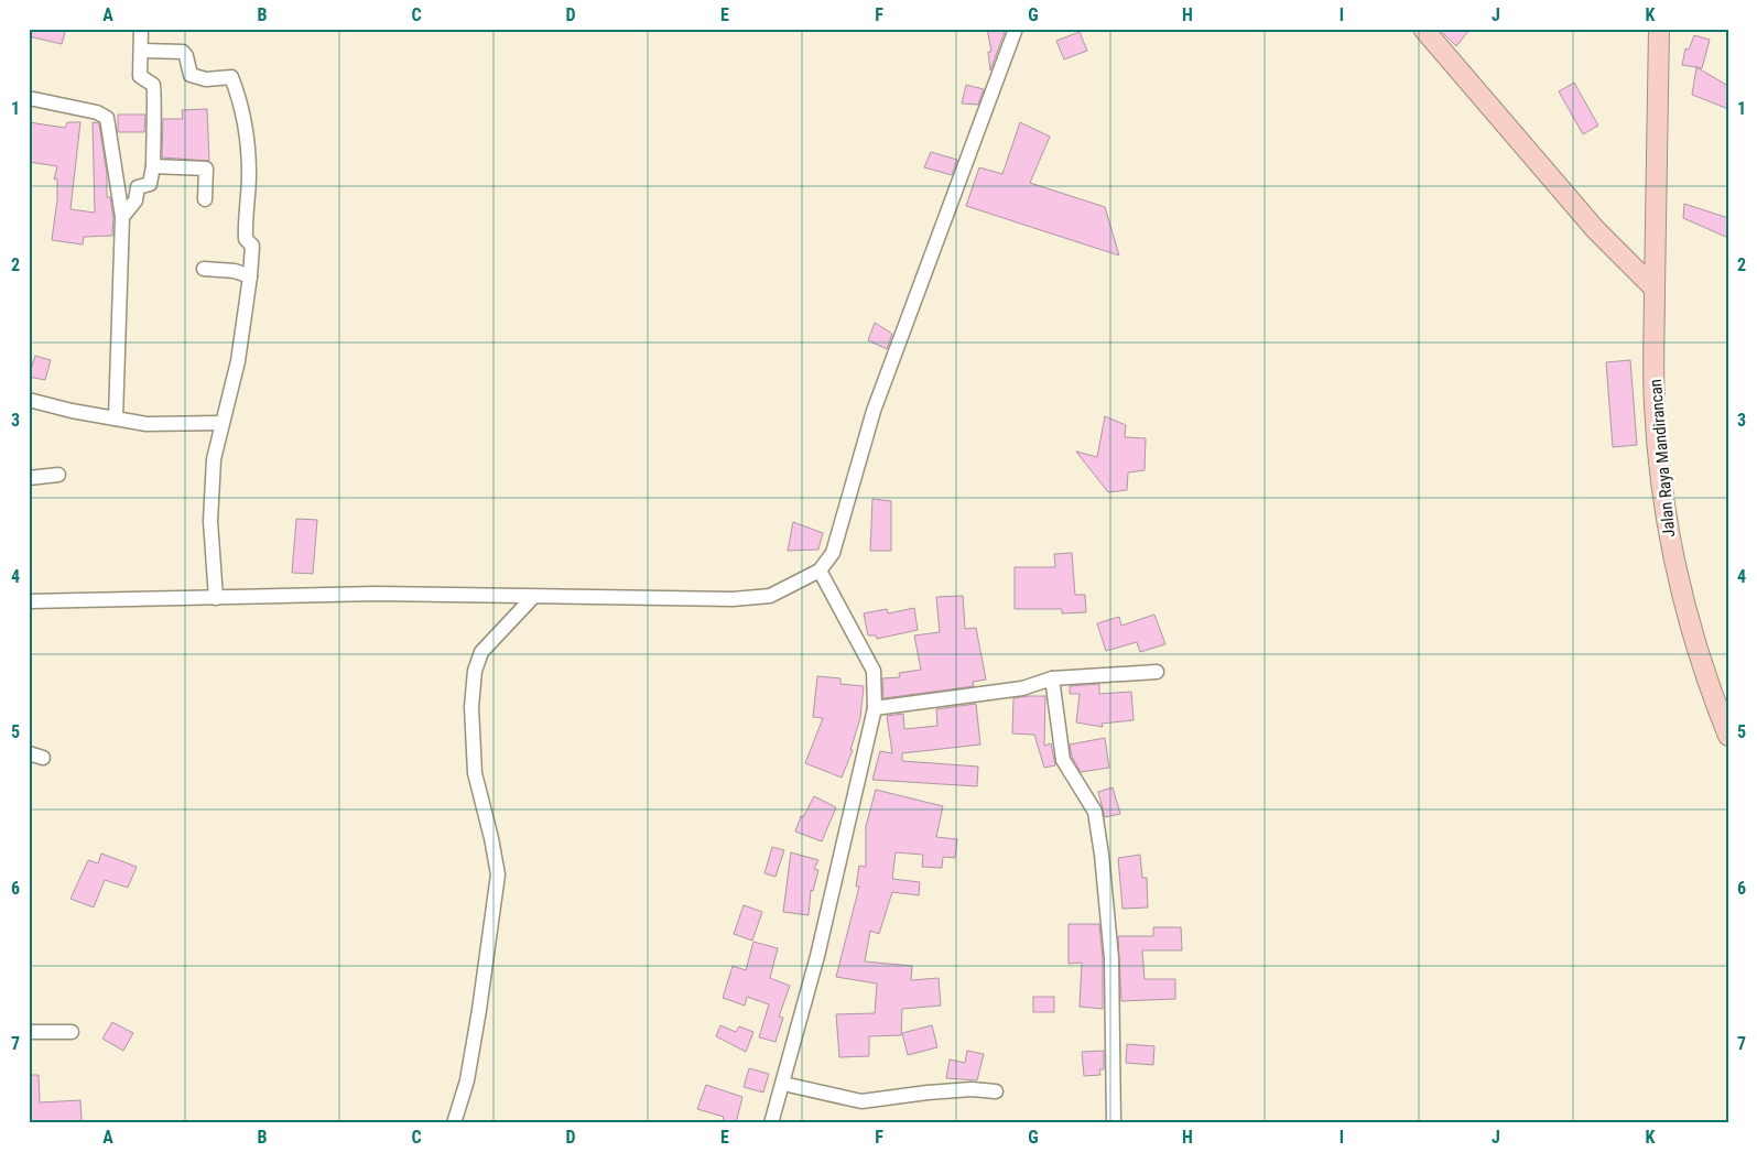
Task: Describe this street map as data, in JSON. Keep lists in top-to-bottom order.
{
  "streets": {
    "street": ["Jalan Raya Mandirancan"]
  },
  "grid": {
    "columns": [
      "A",
      "B",
      "C",
      "D",
      "E",
      "F",
      "G",
      "H",
      "I",
      "J",
      "K"
    ],
    "rows": [
      "1",
      "2",
      "3",
      "4",
      "5",
      "6",
      "7"
    ]
  }
}
